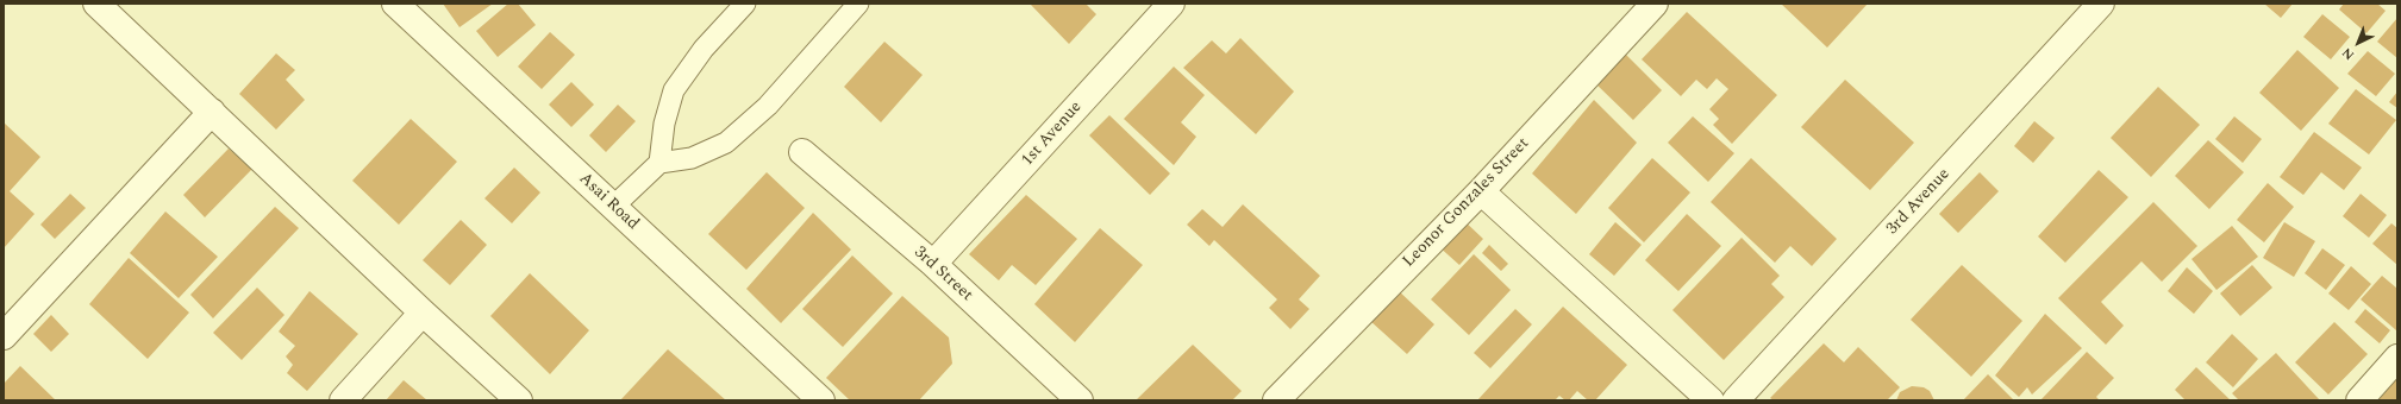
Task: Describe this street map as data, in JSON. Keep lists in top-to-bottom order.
{
  "streets": {
    "street": [
      "1st Avenue",
      "Asai Road",
      "3rd Avenue",
      "Leonor Gonzales Street",
      "3rd Street"
    ]
  },
  "crossings": [
    ["1st Avenue", "3rd Street"]
  ],
  "north": "bottom left"
}
